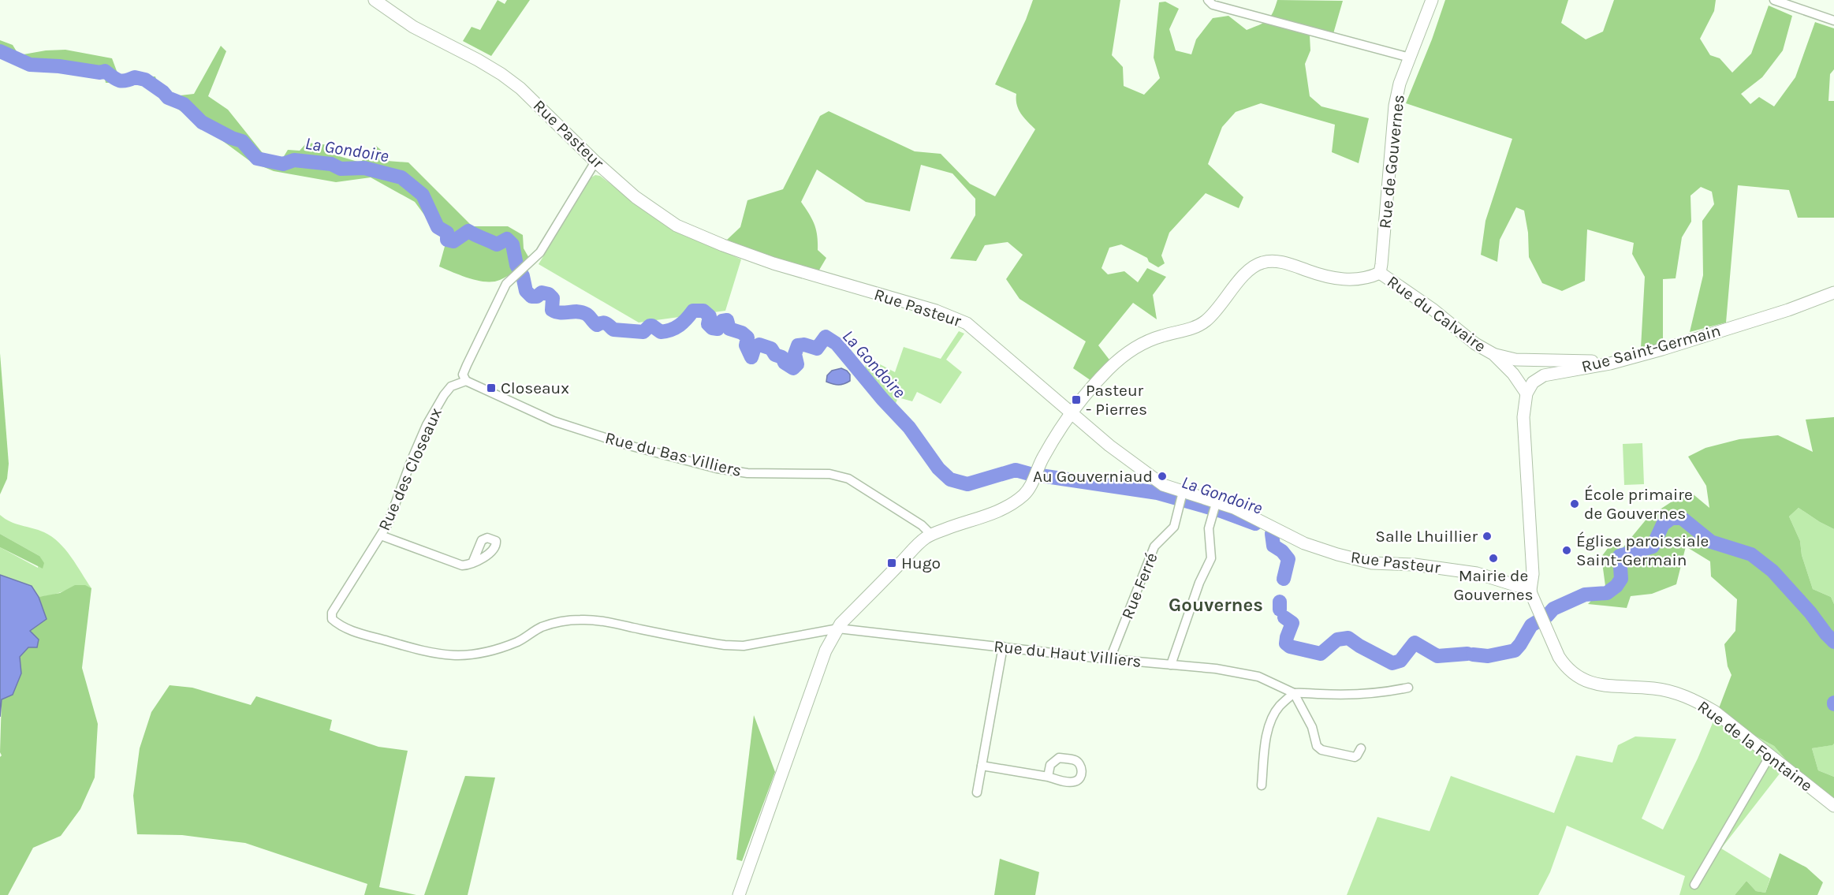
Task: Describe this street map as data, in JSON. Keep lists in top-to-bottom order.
{
  "streets": {
    "street": [
      "Rue Pasteur",
      "Rue de Gouvernes",
      "Rue du Calvaire",
      "Rue Saint-Germain",
      "Rue du Bas Villiers",
      "Rue des Closeaux",
      "Rue Ferré",
      "Rue du Haut Villiers",
      "Rue de la Fontaine"
    ]
  },
  "crossings": [
    ["Rue Pasteur", "Rue Ferré"],
    ["Rue Pasteur", "Rue de la Fontaine"],
    ["Rue de Gouvernes", "Rue du Calvaire"],
    ["Rue du Calvaire", "Rue Saint-Germain"],
    ["Rue du Bas Villiers", "Rue des Closeaux"],
    ["Rue des Closeaux", "Rue du Haut Villiers"],
    ["Rue Ferré", "Rue du Haut Villiers"]
  ],
  "districts": ["Gouvernes"],
  "water": ["La Gondoire"],
  "places": {
    "transit": ["Closeaux", "Pasteur - Pierres", "Hugo"],
    "other": [
      "Au Gouverniaud",
      "École primaire de Gouvernes",
      "Salle Lhuillier",
      "Église paroissiale Saint-Germain",
      "Mairie de Gouvernes"
    ]
  }
}
